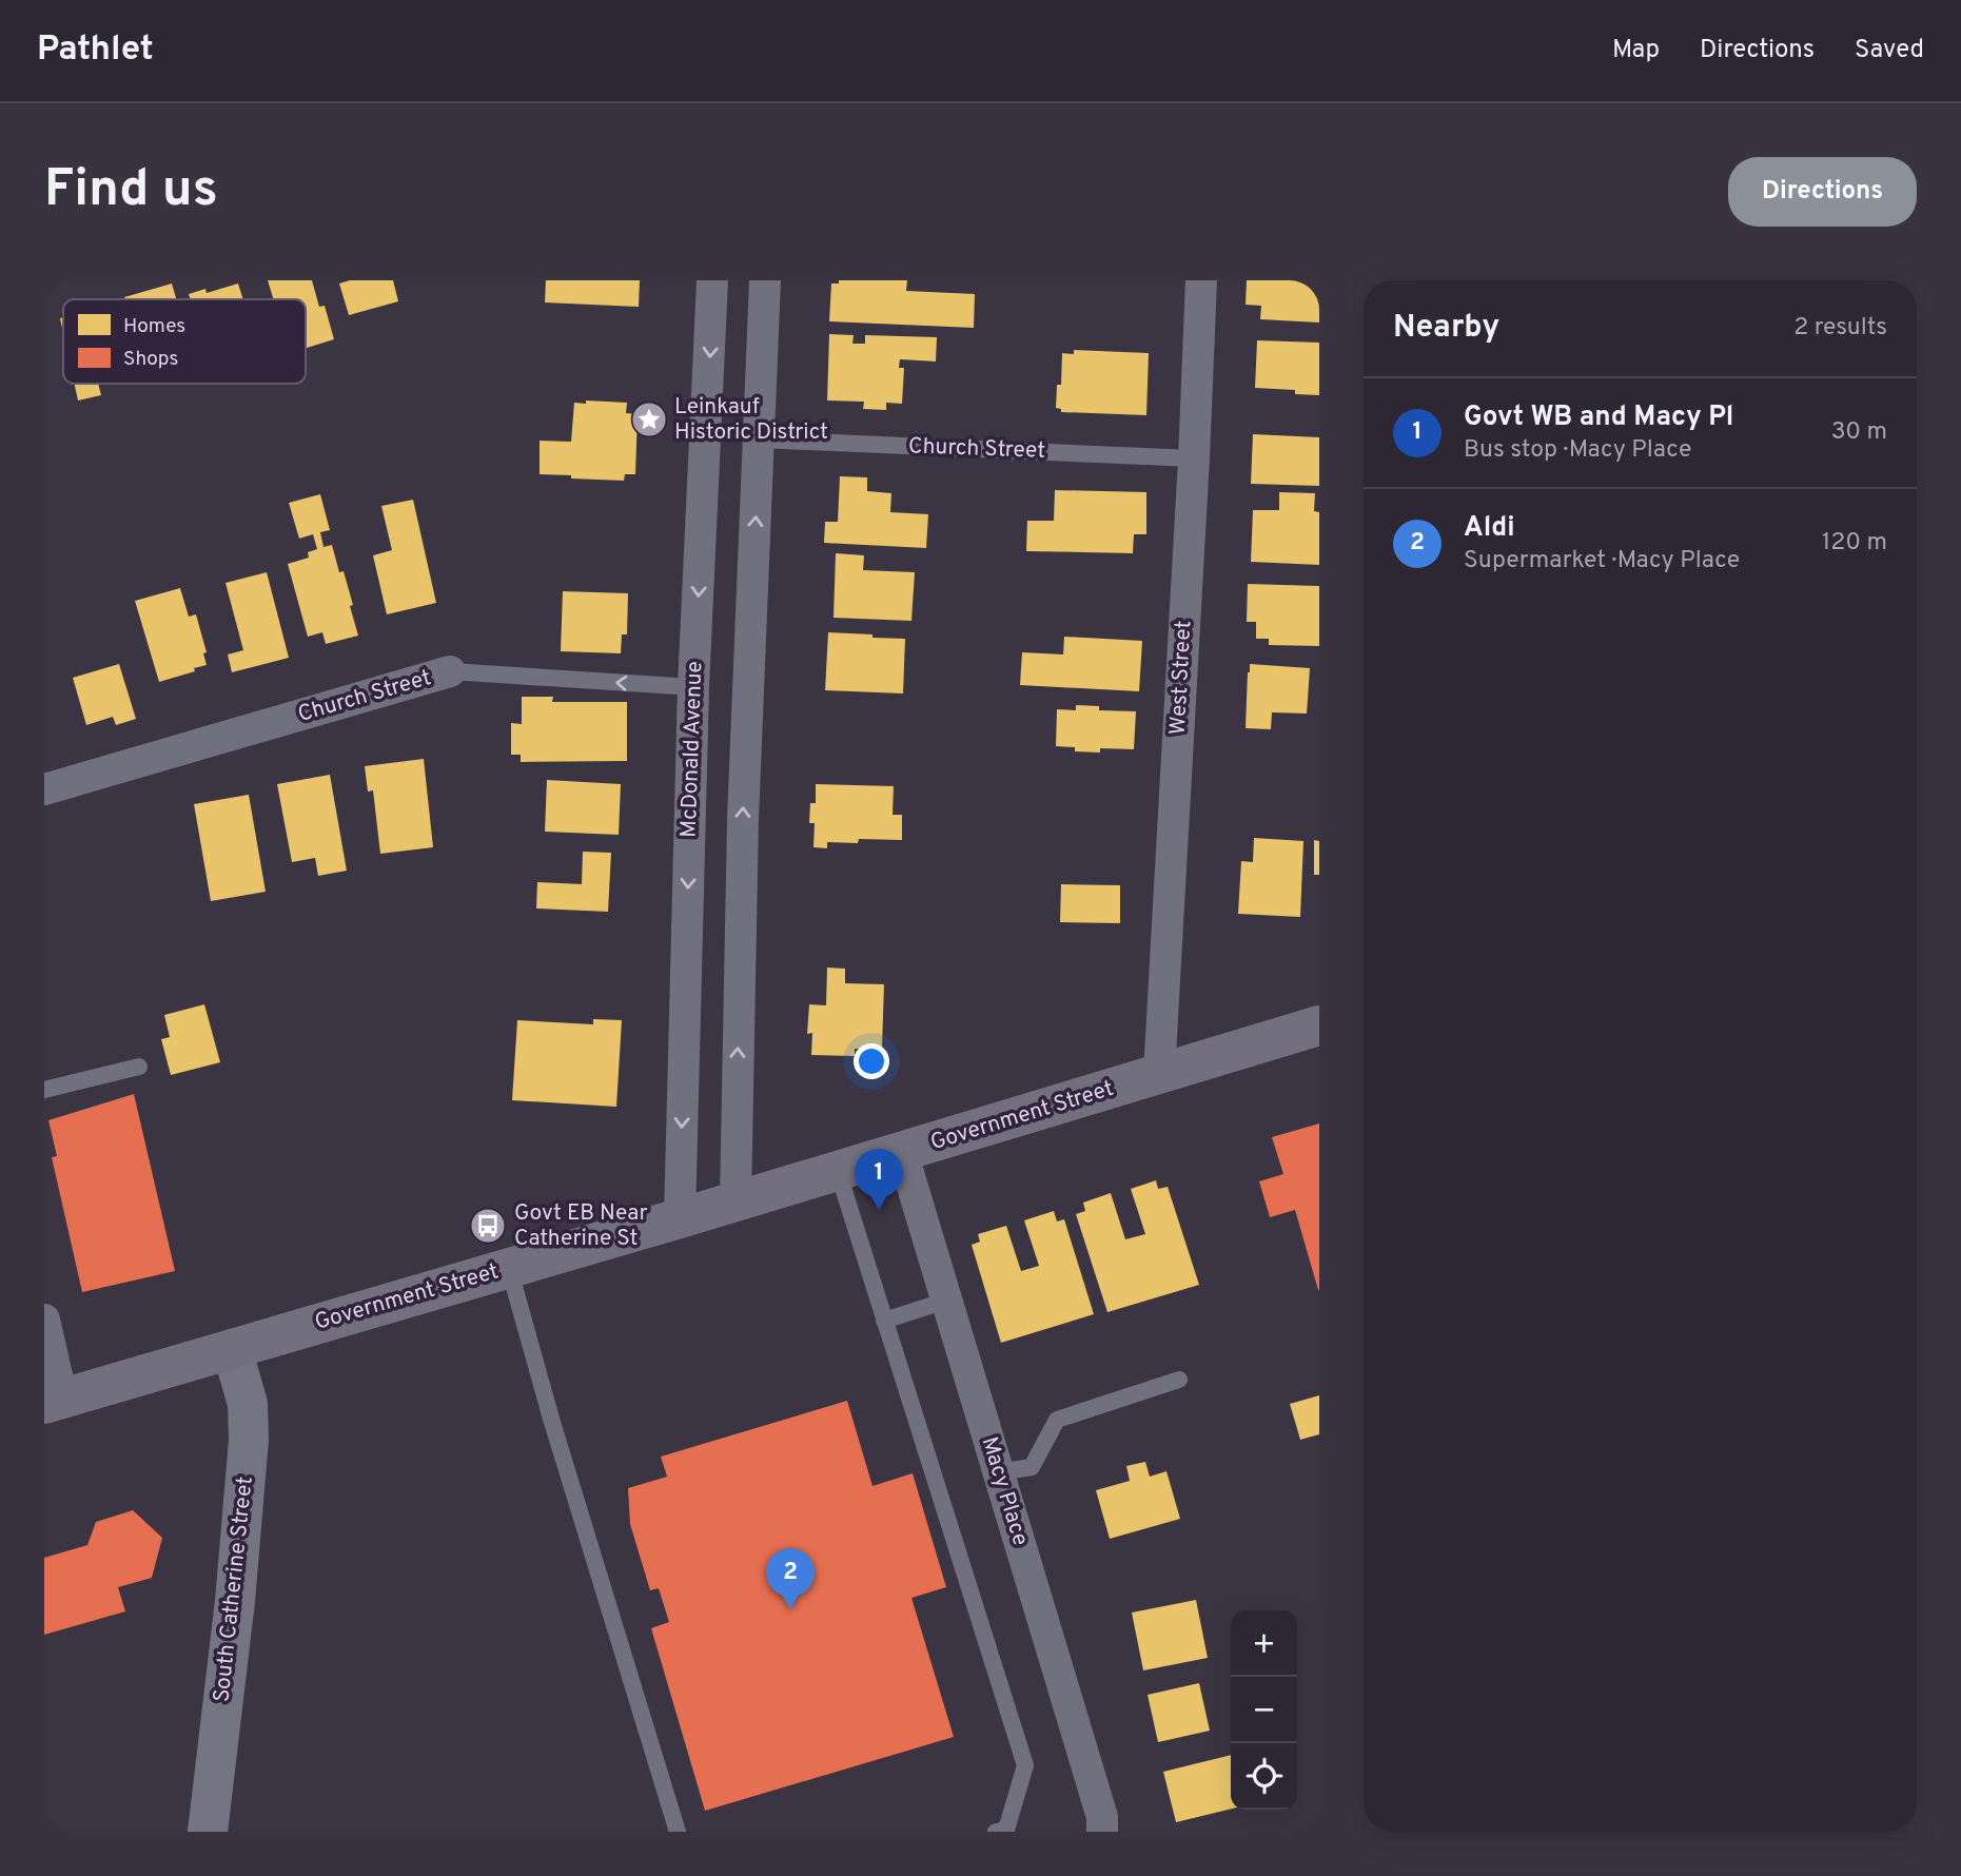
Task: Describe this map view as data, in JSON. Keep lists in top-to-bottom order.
{
  "streets": {
    "main road": ["Government Street"],
    "street": [
      "Church Street",
      "West Street",
      "McDonald Avenue",
      "Macy Place",
      "South Catherine Street"
    ]
  },
  "crossings": [
    ["Church Street", "West Street"],
    ["Church Street", "McDonald Avenue"],
    ["West Street", "Government Street"],
    ["McDonald Avenue", "Government Street"],
    ["Government Street", "Macy Place"],
    ["Government Street", "South Catherine Street"]
  ],
  "places": {
    "place": ["Leinkauf Historic District"],
    "bus stop": ["Govt EB Near Catherine St"]
  },
  "legend": ["Homes", "Shops"],
  "page": {
    "header": "Pathlet",
    "nav": ["Map", "Directions", "Saved"],
    "buttons": "Directions",
    "title": "Find us",
    "heading": ["Nearby", "2 results"],
    "list": [
      {
        "mark": "1",
        "name": "Govt WB and Macy Pl",
        "note": "Bus stop · Macy Place",
        "value": "30 m"
      },
      {
        "mark": "2",
        "name": "Aldi",
        "note": "Supermarket · Macy Place",
        "value": "120 m"
      }
    ],
    "pins": ["1", "2"],
    "map_buttons": ["+", "−"]
  }
}
